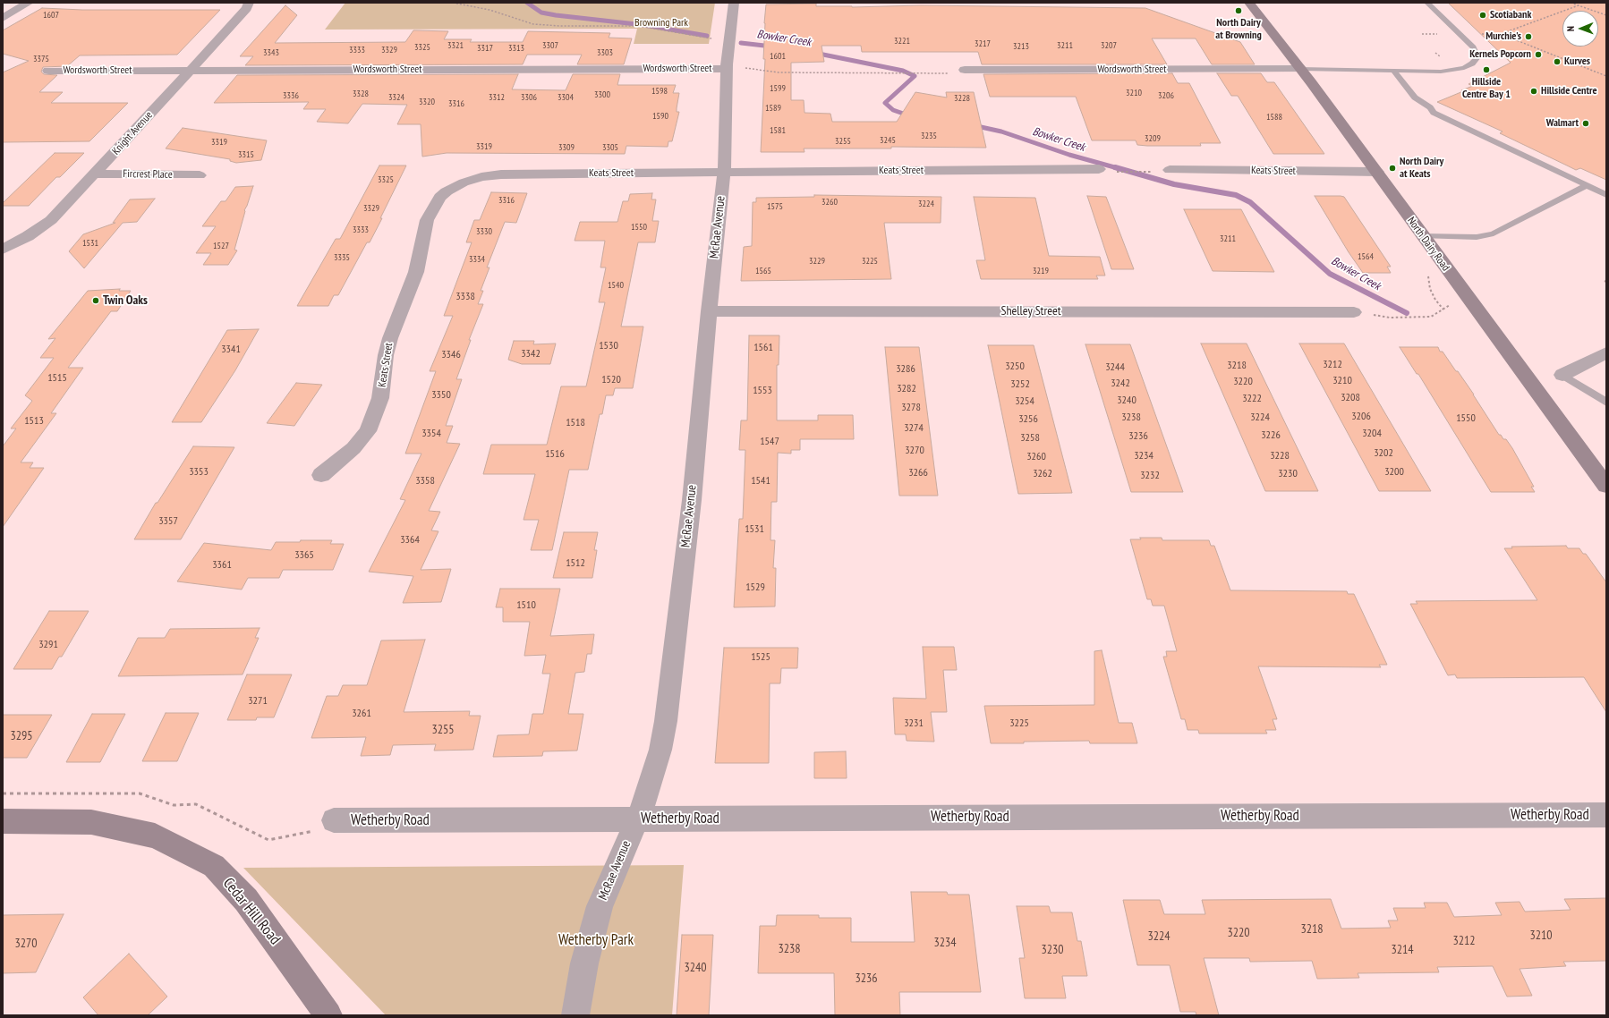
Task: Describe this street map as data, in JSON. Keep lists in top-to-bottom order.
{
  "streets": {
    "street": [
      "Wordsworth Street",
      "Knight Avenue",
      "Keats Street",
      "Fircrest Place",
      "McRae Avenue",
      "North Dairy Road",
      "Shelley Street",
      "Wetherby Road",
      "Cedar Hill Road"
    ]
  },
  "crossings": [
    ["Wordsworth Street", "Knight Avenue"],
    ["Wordsworth Street", "McRae Avenue"],
    ["Wordsworth Street", "North Dairy Road"],
    ["Knight Avenue", "Fircrest Place"],
    ["Keats Street", "McRae Avenue"],
    ["Keats Street", "North Dairy Road"],
    ["McRae Avenue", "Shelley Street"],
    ["McRae Avenue", "Wetherby Road"]
  ],
  "water": ["Bowker Creek"],
  "parks": ["Browning Park", "Wetherby Park"],
  "places": [
    "North Dairy at Browning",
    "Scotiabank",
    "Murchie's",
    "Kernels Popcorn",
    "Kurves",
    "Hillside Centre Bay 1",
    "Hillside Centre",
    "Walmart",
    "North Dairy at Keats",
    "Twin Oaks"
  ],
  "house_numbers": [
    "1607",
    "3221",
    "3217",
    "3321",
    "3307",
    "3211",
    "3207",
    "3213",
    "3325",
    "3317",
    "3313",
    "3333",
    "3329",
    "3343",
    "3303",
    "1601",
    "3375",
    "1599",
    "1598",
    "3210",
    "3328",
    "3300",
    "3336",
    "3206",
    "3324",
    "3312",
    "3306",
    "3304",
    "3228",
    "3320",
    "3316",
    "1589",
    "1590",
    "1588",
    "1581",
    "3235",
    "3209",
    "3245",
    "3255",
    "3319",
    "3319",
    "3309",
    "3305",
    "3315",
    "3325",
    "3316",
    "3260",
    "3224",
    "1575",
    "3329",
    "1550",
    "3333",
    "3330",
    "3211",
    "1531",
    "1527",
    "1564",
    "3335",
    "3334",
    "3229",
    "3225",
    "1565",
    "3219",
    "1540",
    "3338",
    "1530",
    "1561",
    "3341",
    "3342",
    "3346",
    "3212",
    "3218",
    "3250",
    "3244",
    "3286",
    "1515",
    "1520",
    "3210",
    "3220",
    "3242",
    "3252",
    "3282",
    "1553",
    "3350",
    "3208",
    "3222",
    "3240",
    "3254",
    "3278",
    "3206",
    "3238",
    "3224",
    "1550",
    "3256",
    "1513",
    "1518",
    "3274",
    "3354",
    "3204",
    "3226",
    "3236",
    "3258",
    "1547",
    "3270",
    "3202",
    "1516",
    "3234",
    "3228",
    "3260",
    "3353",
    "3200",
    "3266",
    "3262",
    "3230",
    "3232",
    "3358",
    "1541",
    "3357",
    "1531",
    "3364",
    "3365",
    "1512",
    "3361",
    "1529",
    "1510",
    "3291",
    "1525",
    "3271",
    "3261",
    "3231",
    "3225",
    "3255",
    "3295",
    "3218",
    "3220",
    "3210",
    "3224",
    "3212",
    "3234",
    "3270",
    "3238",
    "3230",
    "3214",
    "3240",
    "3236"
  ],
  "north": "left"
}
